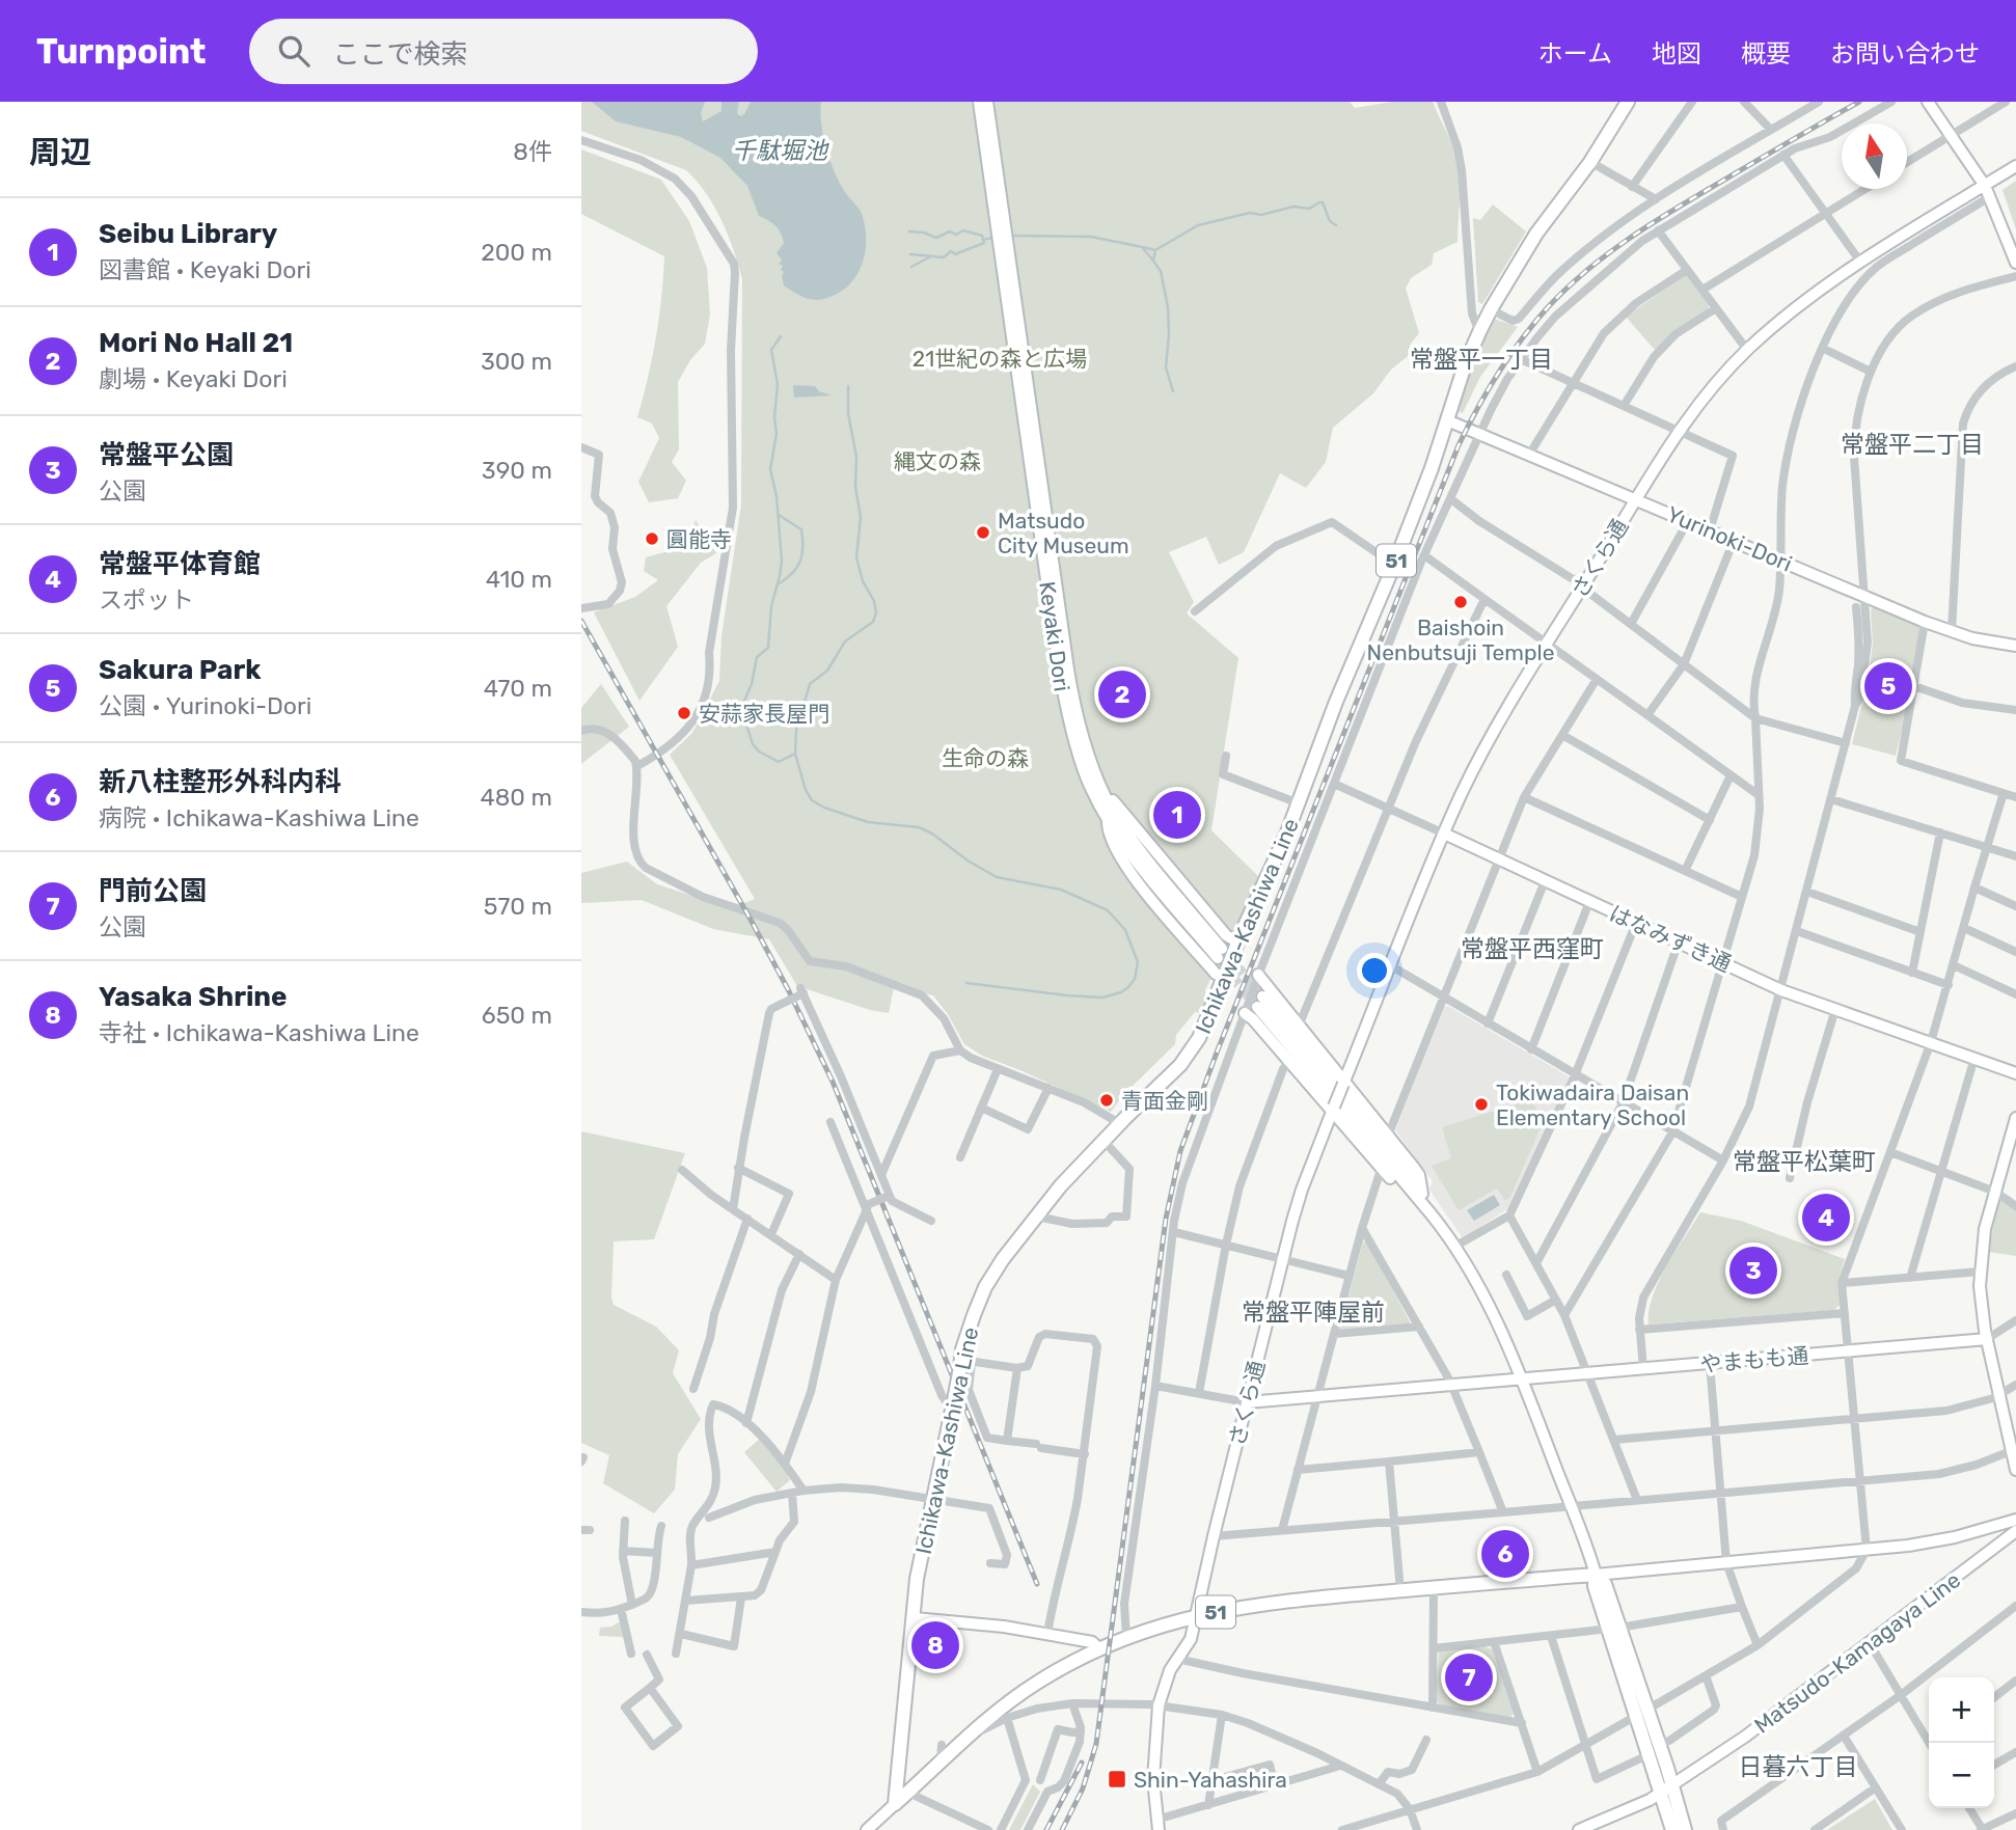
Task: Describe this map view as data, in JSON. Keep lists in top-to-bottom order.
{
  "streets": {
    "main road": ["51", "Ichikawa-Kashiwa Line"],
    "street": [
      "Yurinoki-Dori",
      "さくら通",
      "Keyaki Dori",
      "はなみずき通",
      "やまもも通",
      "Matsudo-Kamagaya Line"
    ]
  },
  "crossings": [
    ["Yurinoki-Dori", "さくら通"],
    ["Yurinoki-Dori", "Ichikawa-Kashiwa Line"],
    ["さくら通", "51"],
    ["さくら通", "はなみずき通"],
    ["さくら通", "やまもも通"],
    ["51", "Ichikawa-Kashiwa Line"]
  ],
  "districts": [
    "常盤平一丁目",
    "常盤平二丁目",
    "常盤平西窪町",
    "常盤平松葉町",
    "常盤平陣屋前",
    "日暮六丁目"
  ],
  "water": ["千駄堀池"],
  "parks": ["21世紀の森と広場", "縄文の森", "生命の森"],
  "places": {
    "other": [
      "Matsudo City Museum",
      "圓能寺",
      "Baishoin Nenbutsuji Temple",
      "安蒜家長屋門",
      "青面金剛",
      "Tokiwadaira Daisan Elementary School"
    ],
    "transit": ["Shin-Yahashira"]
  },
  "north": "top",
  "page": {
    "header": "Turnpoint",
    "search": "ここで検索",
    "nav": [
      "ホーム",
      "地図",
      "概要",
      "お問い合わせ"
    ],
    "heading": ["周辺", "8件"],
    "list": [
      {
        "mark": "1",
        "name": "Seibu Library",
        "note": "図書館 · Keyaki Dori",
        "value": "200 m"
      },
      {
        "mark": "2",
        "name": "Mori No Hall 21",
        "note": "劇場 · Keyaki Dori",
        "value": "300 m"
      },
      {
        "mark": "3",
        "name": "常盤平公園",
        "note": "公園",
        "value": "390 m"
      },
      {
        "mark": "4",
        "name": "常盤平体育館",
        "note": "スポット",
        "value": "410 m"
      },
      {
        "mark": "5",
        "name": "Sakura Park",
        "note": "公園 · Yurinoki-Dori",
        "value": "470 m"
      },
      {
        "mark": "6",
        "name": "新八柱整形外科内科",
        "note": "病院 · Ichikawa-Kashiwa Line",
        "value": "480 m"
      },
      {
        "mark": "7",
        "name": "門前公園",
        "note": "公園",
        "value": "570 m"
      },
      {
        "mark": "8",
        "name": "Yasaka Shrine",
        "note": "寺社 · Ichikawa-Kashiwa Line",
        "value": "650 m"
      }
    ],
    "pins": [
      "5",
      "2",
      "1",
      "4",
      "3",
      "6",
      "8",
      "7"
    ],
    "map_buttons": ["+", "−"]
  }
}
